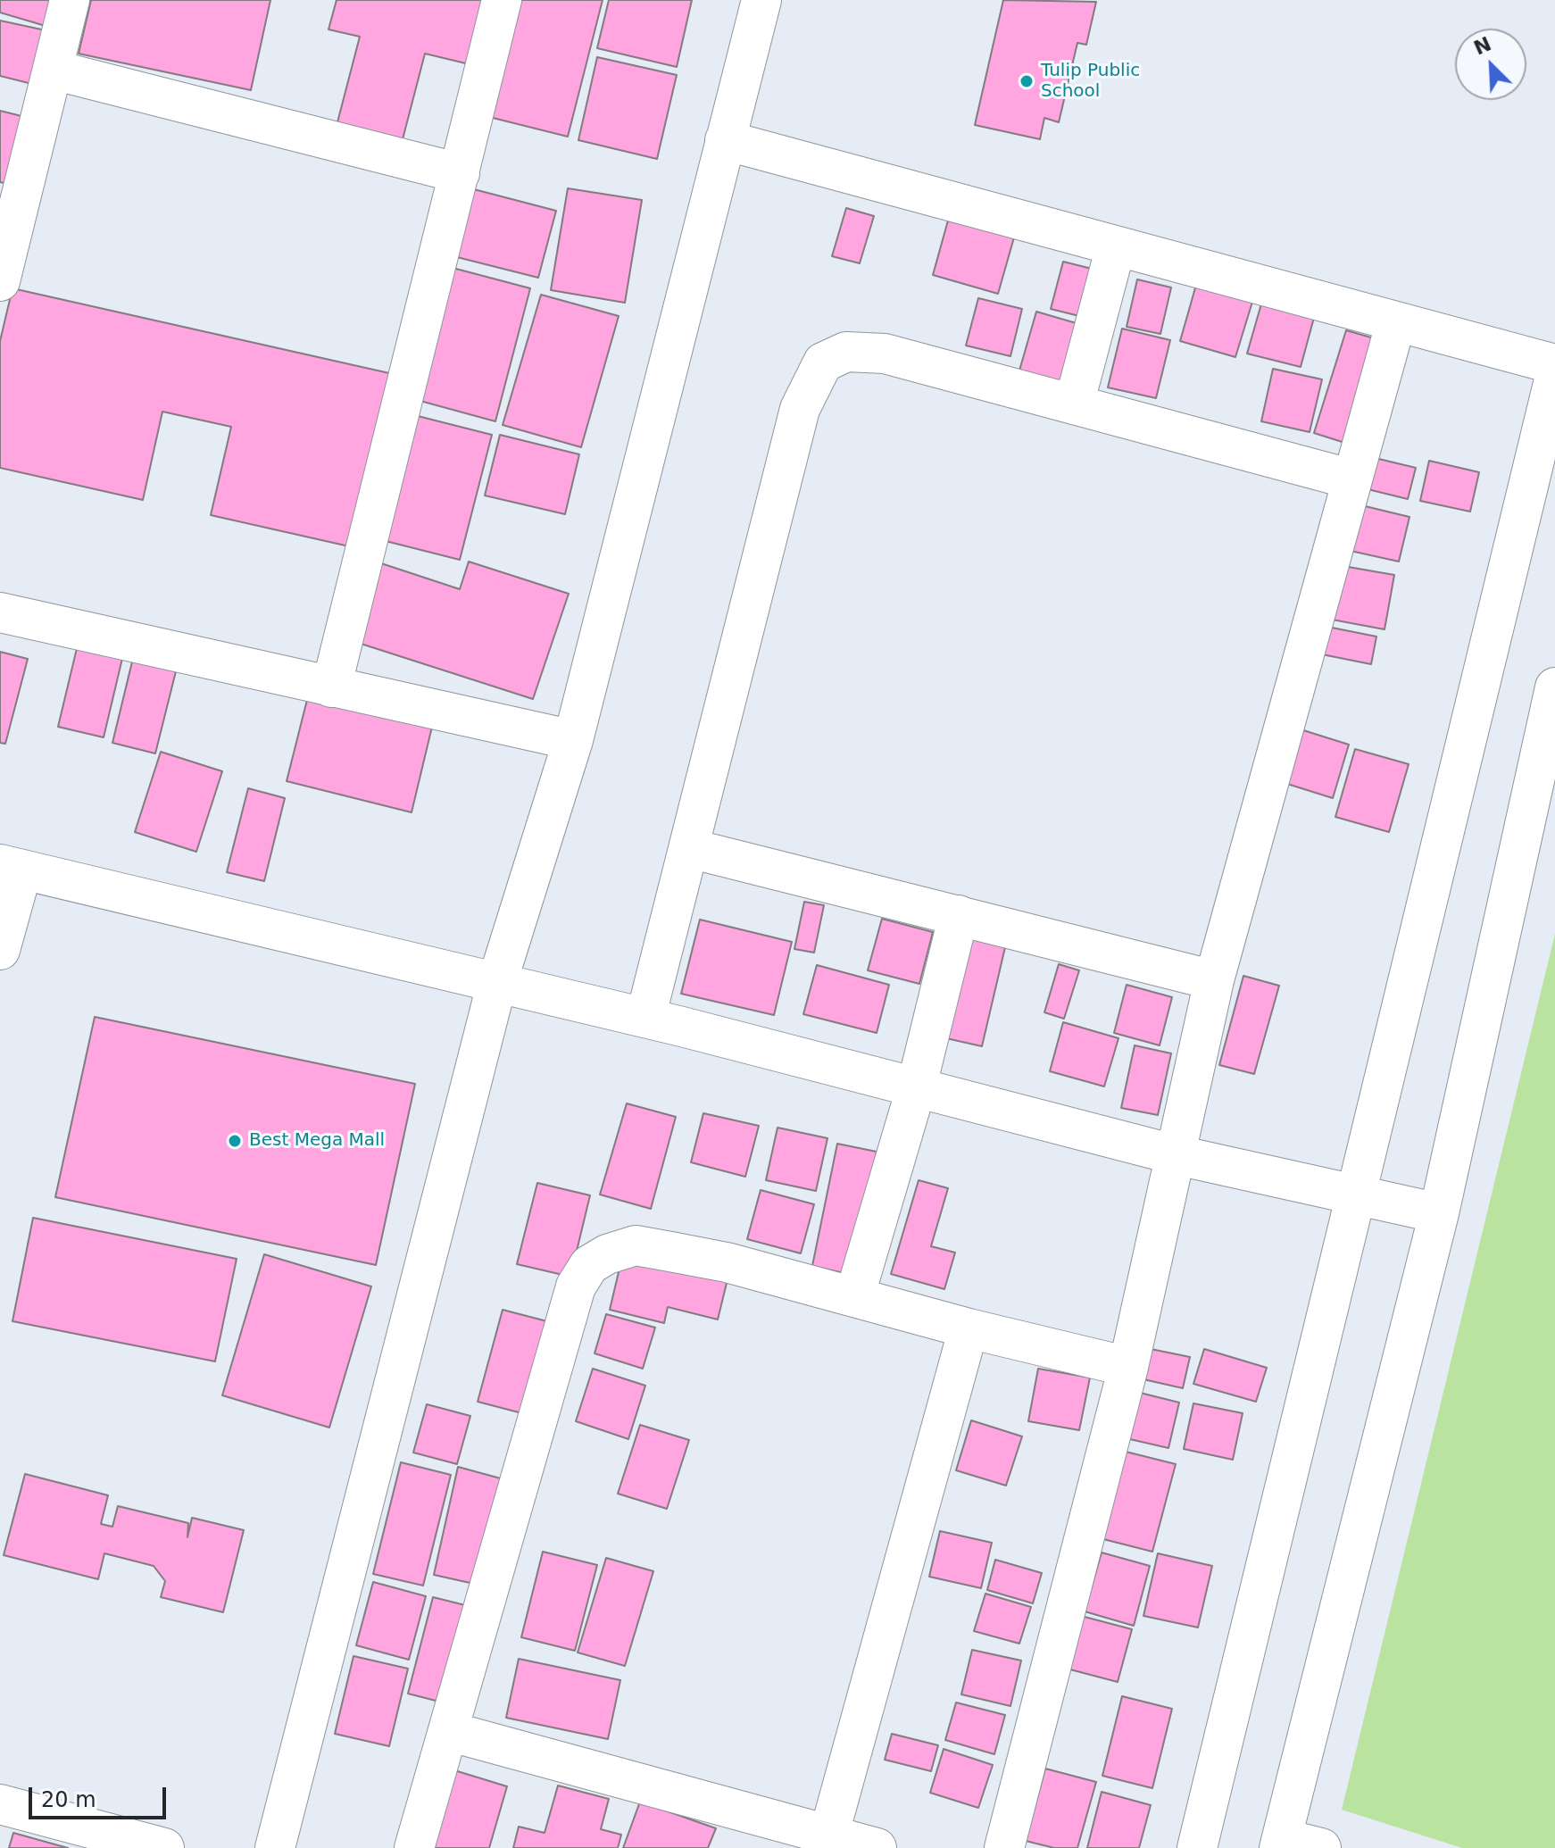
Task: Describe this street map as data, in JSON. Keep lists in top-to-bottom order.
{
  "places": ["Tulip Public School", "Best Mega Mall"],
  "scale_bar": "20 m",
  "north": "top left"
}
